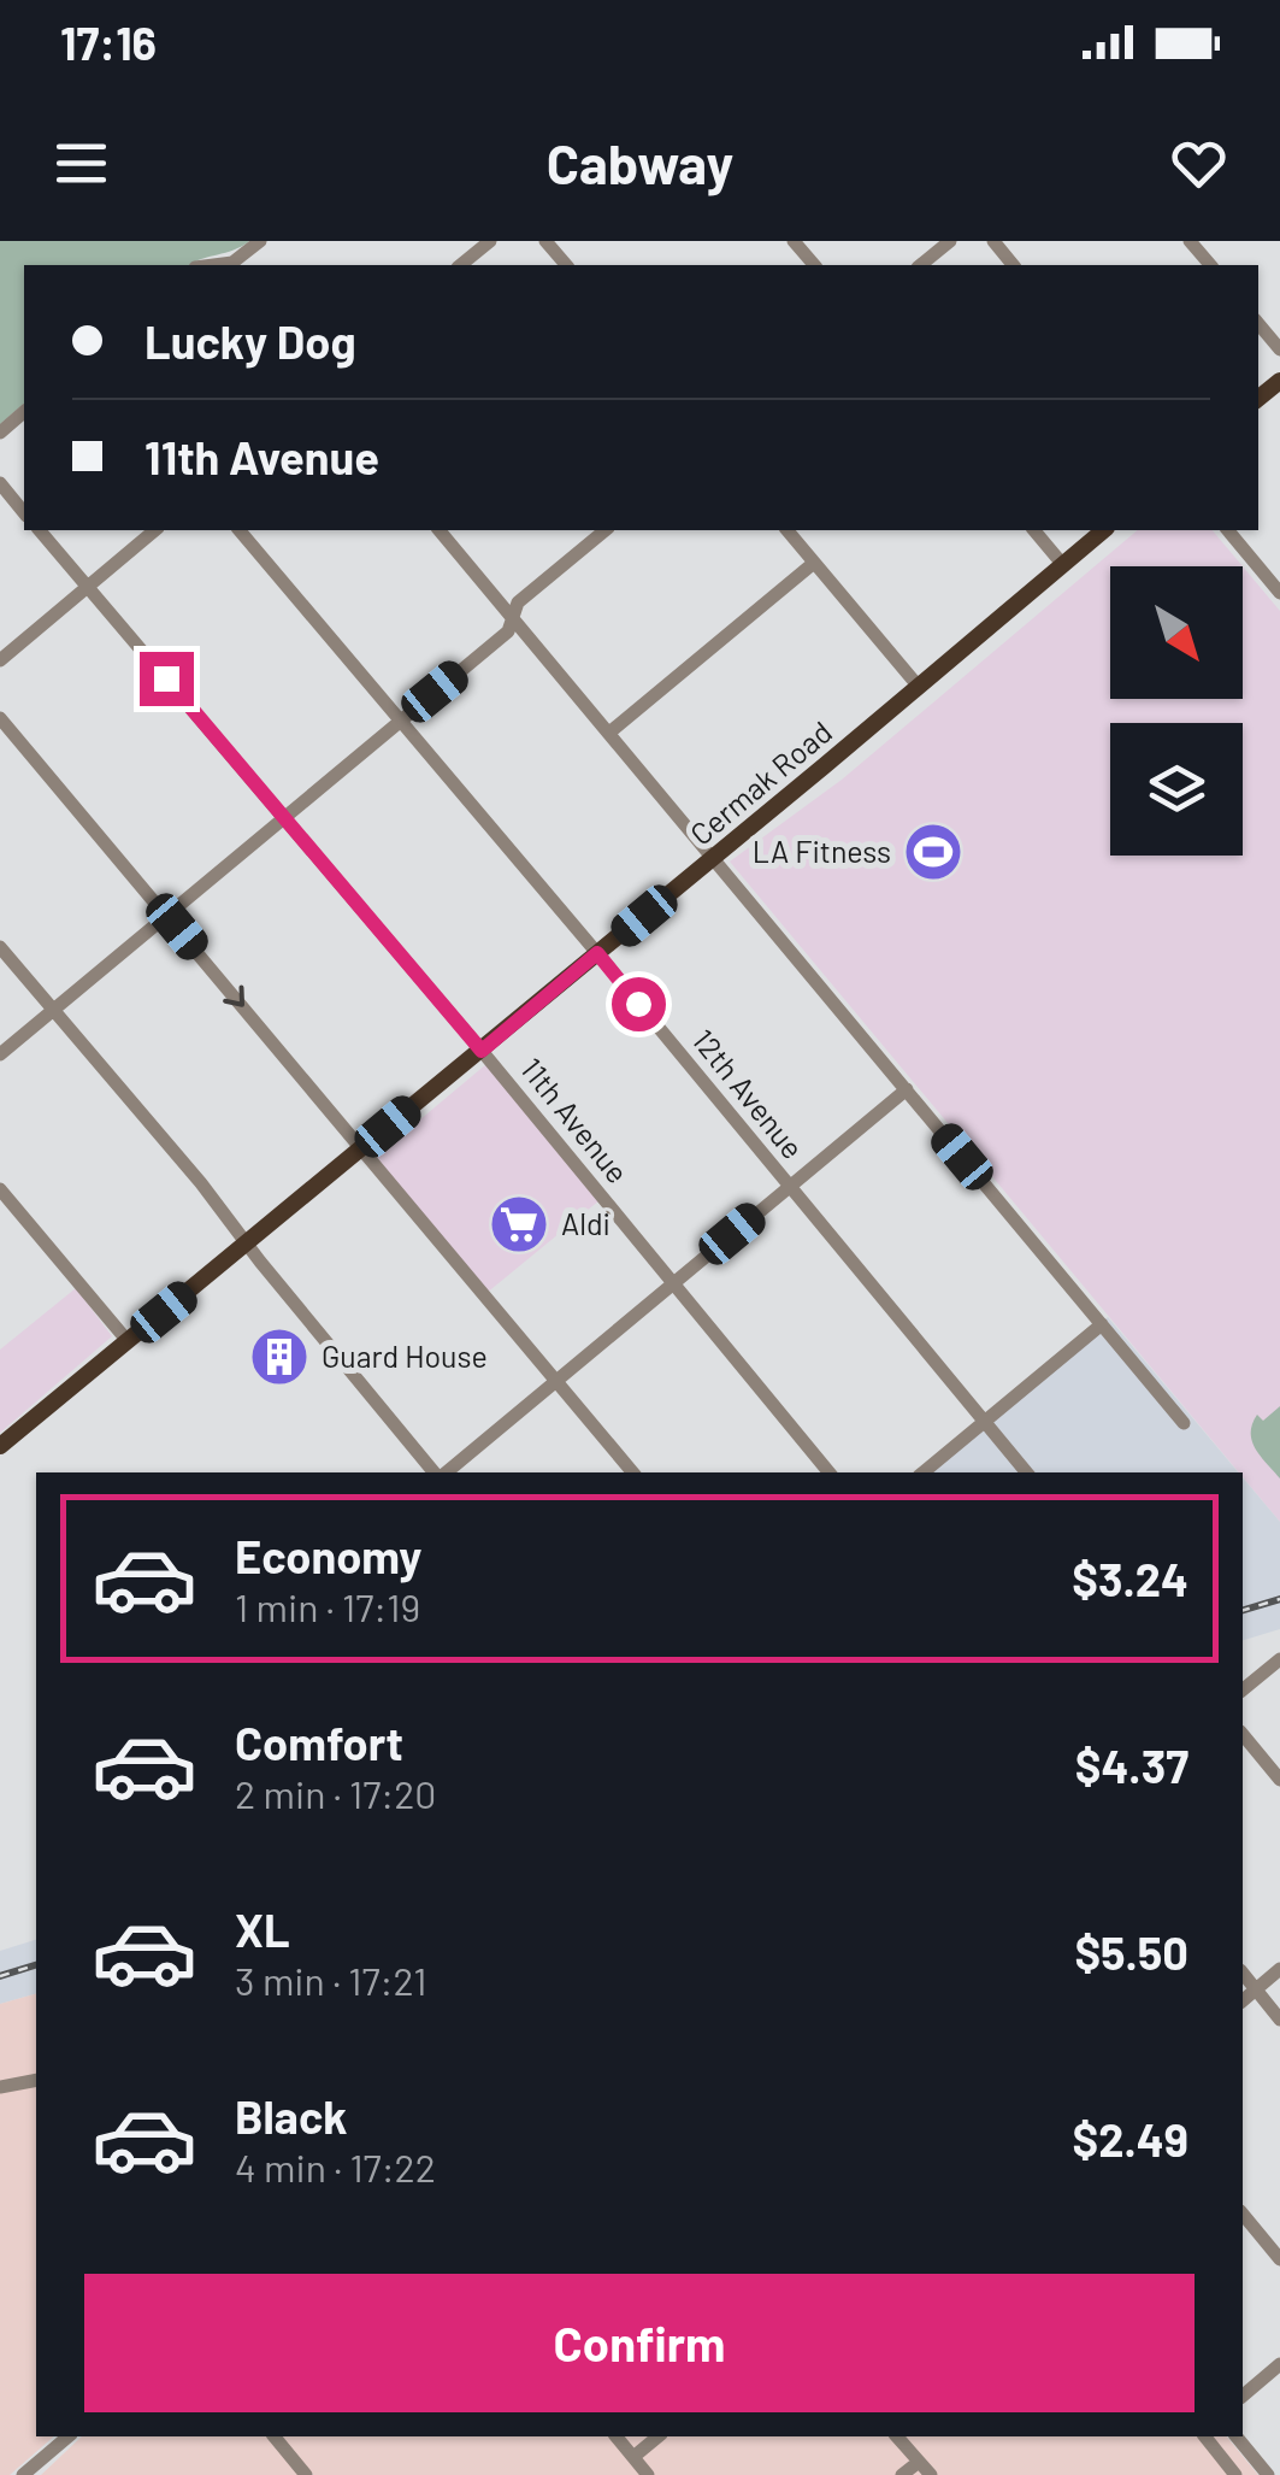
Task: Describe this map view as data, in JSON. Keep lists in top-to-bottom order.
{
  "streets": {
    "main road": ["Cermak Road"],
    "street": ["12th Avenue", "11th Avenue"]
  },
  "crossings": [
    ["Cermak Road", "12th Avenue"],
    ["Cermak Road", "11th Avenue"]
  ],
  "places": {
    "sports": ["LA Fitness"],
    "supermarket": ["Aldi"],
    "building": ["Guard House"]
  },
  "north": "bottom right",
  "page": {
    "status": "17:16",
    "header": "Cabway",
    "banner": ["Lucky Dog", "11th Avenue"],
    "list": [
      {
        "name": "Economy",
        "note": "1 min · 17:19",
        "value": "$3.24"
      },
      {
        "name": "Comfort",
        "note": "2 min · 17:20",
        "value": "$4.37"
      },
      {
        "name": "XL",
        "note": "3 min · 17:21",
        "value": "$5.50"
      },
      {
        "name": "Black",
        "note": "4 min · 17:22",
        "value": "$2.49"
      }
    ],
    "buttons": "Confirm"
  }
}
